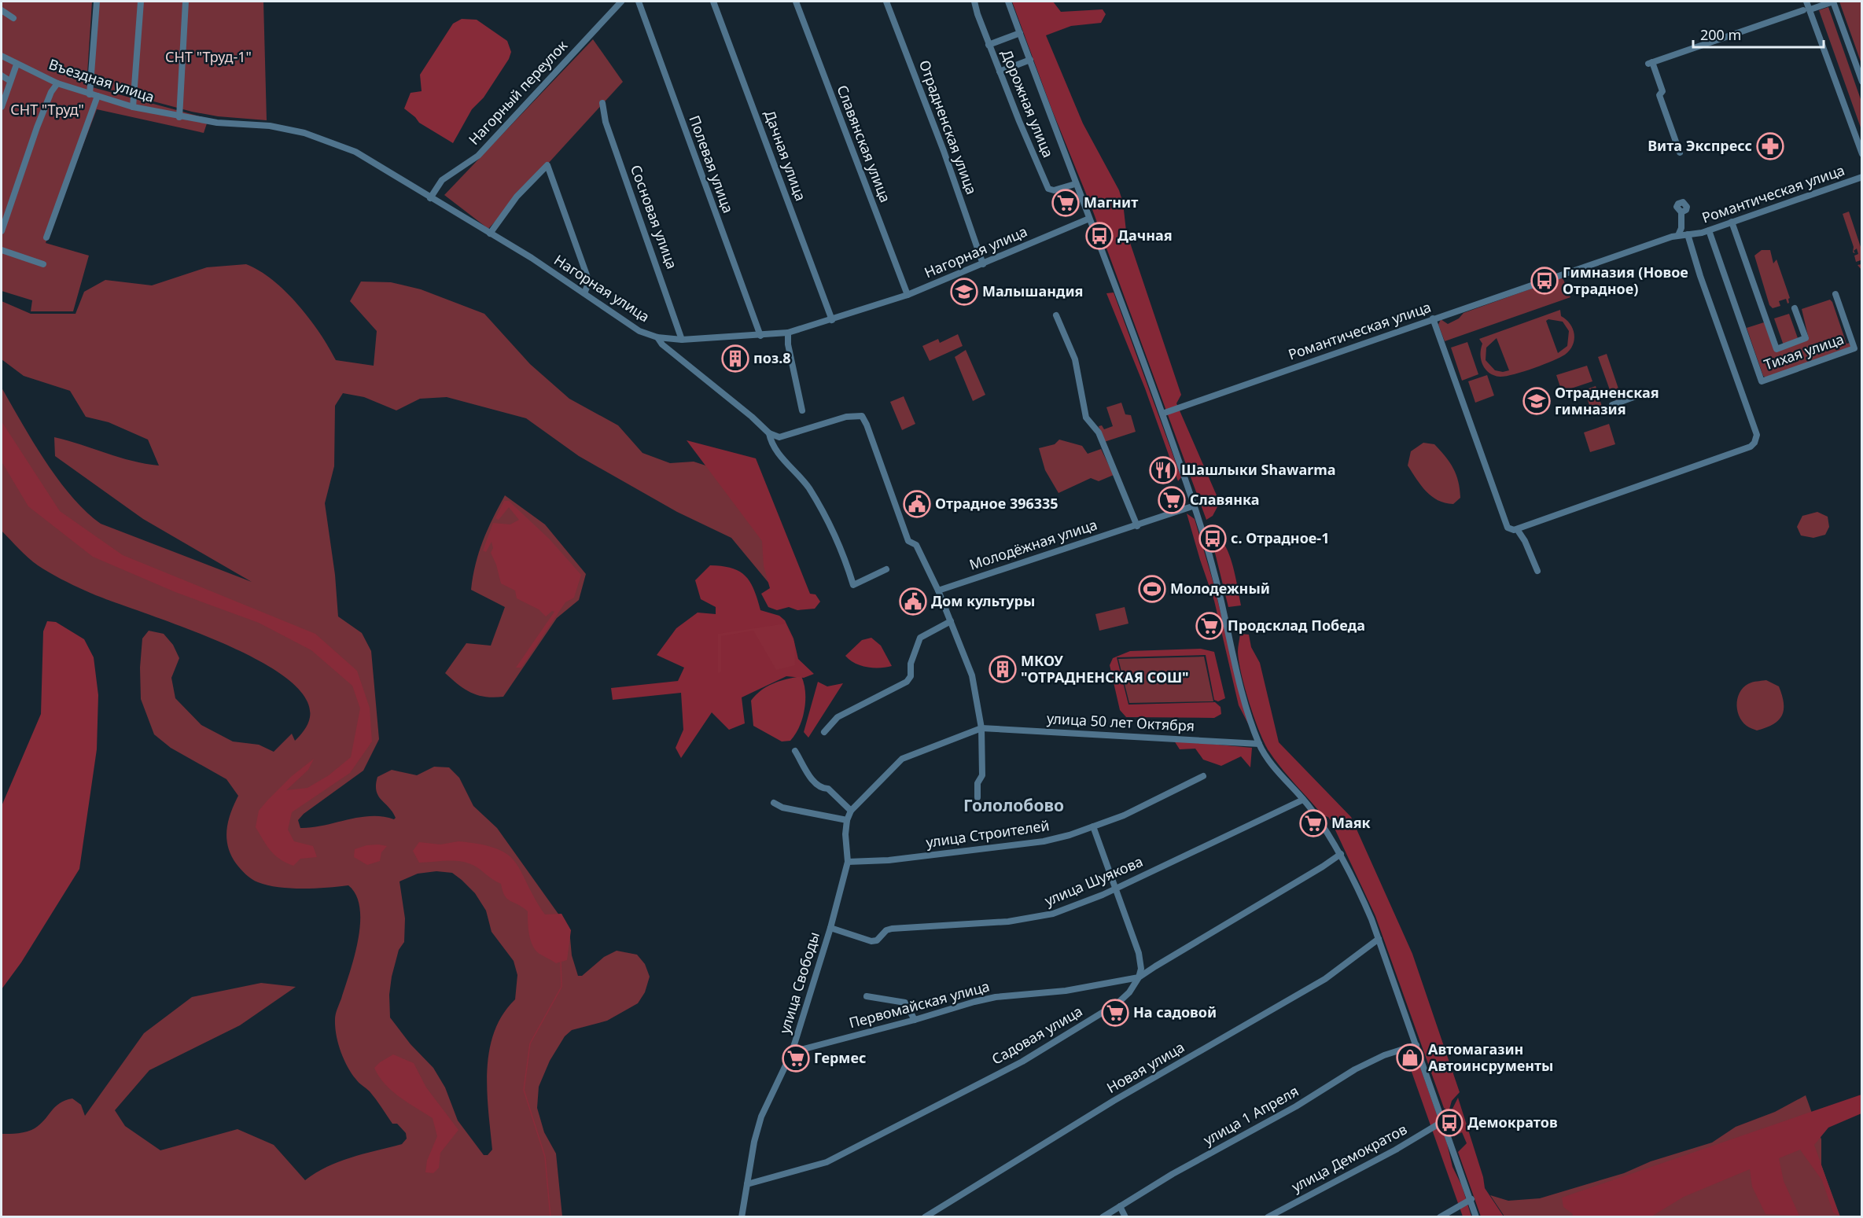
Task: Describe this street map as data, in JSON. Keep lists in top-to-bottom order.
{
  "streets": {
    "street": [
      "Въездная улица",
      "Нагорный переулок",
      "Дорожная улица",
      "Отрадненская улица",
      "Славянская улица",
      "Дачная улица",
      "Полевая улица",
      "Романтическая улица",
      "Сосновая улица",
      "Нагорная улица",
      "Тихая улица",
      "Молодёжная улица",
      "улица 50 лет Октября",
      "улица Строителей",
      "улица Шуякова",
      "улица Свободы",
      "Первомайская улица",
      "Садовая улица",
      "Новая улица",
      "улица 1 Апреля",
      "улица Демократов"
    ]
  },
  "crossings": [
    ["Въездная улица", "Нагорная улица"],
    ["Нагорный переулок", "Нагорная улица"],
    ["Отрадненская улица", "Нагорная улица"],
    ["Славянская улица", "Нагорная улица"],
    ["Дачная улица", "Нагорная улица"],
    ["Полевая улица", "Нагорная улица"],
    ["Романтическая улица", "Тихая улица"],
    ["Сосновая улица", "Нагорная улица"],
    ["улица 50 лет Октября", "улица Строителей"],
    ["улица 50 лет Октября", "улица Свободы"],
    ["улица Строителей", "улица Свободы"],
    ["улица Шуякова", "улица Свободы"],
    ["улица Свободы", "Первомайская улица"],
    ["улица Свободы", "Садовая улица"],
    ["Первомайская улица", "Садовая улица"]
  ],
  "districts": ["Гололобово"],
  "parks": ["СНТ \"Труд-1\"", "СНТ \"Труд\""],
  "places": {
    "pharmacy": ["Вита Экспресс"],
    "supermarket": [
      "Магнит",
      "Славянка",
      "Продсклад Победа",
      "Маяк",
      "На садовой",
      "Гермес"
    ],
    "bus stop": [
      "Дачная",
      "Гимназия (Новое Отрадное)",
      "с. Отрадное-1",
      "Демократов"
    ],
    "school or university": ["Малышандия", "Отрадненская гимназия"],
    "building": ["поз.8", "МКОУ \"ОТРАДНЕНСКАЯ СОШ\""],
    "restaurant": ["Шашлыки Shawarma"],
    "public building": ["Отрадное 396335", "Дом культуры"],
    "sports": ["Молодежный"],
    "shop": ["Автомагазин Автоинсрументы"]
  },
  "scale_bar": "200 m"
}
